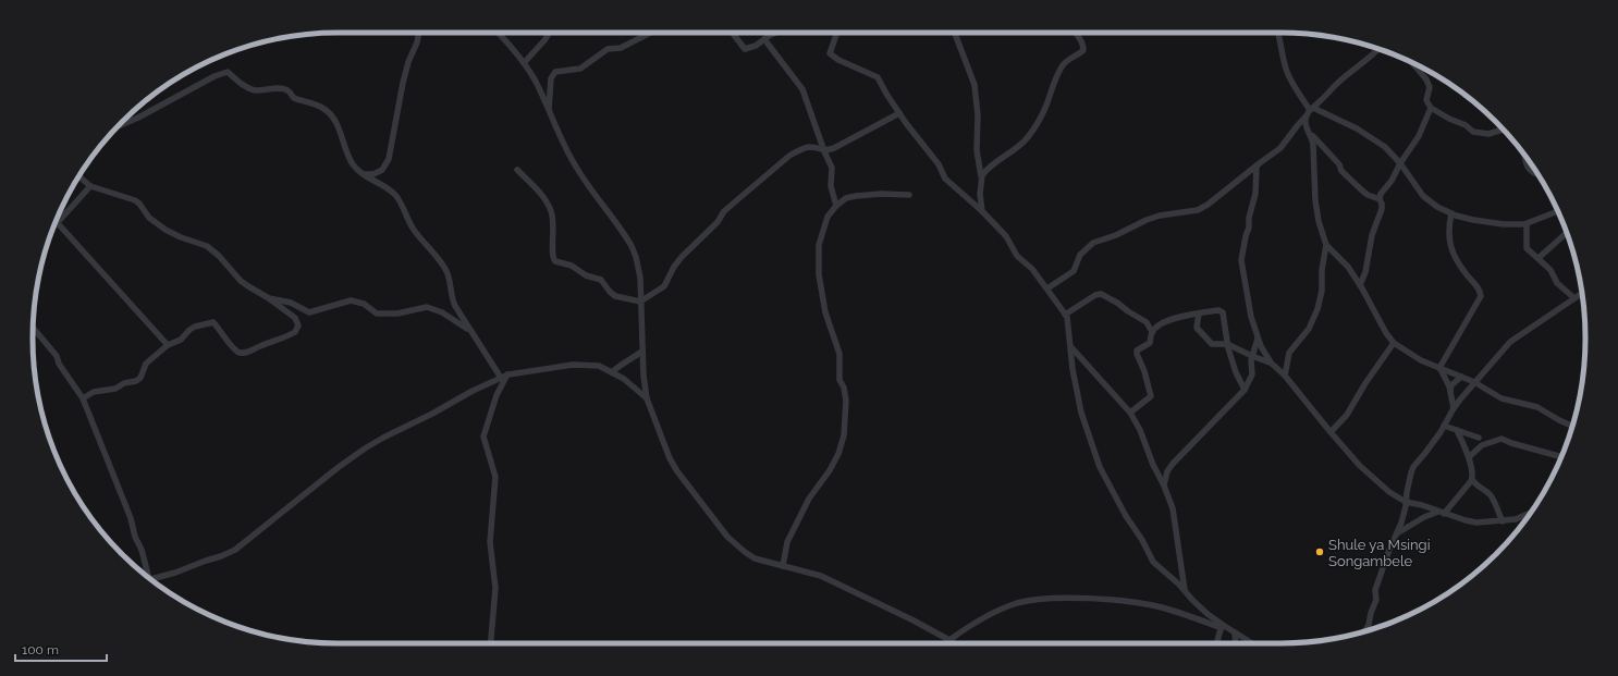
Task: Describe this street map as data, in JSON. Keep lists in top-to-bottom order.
{
  "places": ["Shule ya Msingi Songambele"],
  "scale_bar": "100 m"
}
